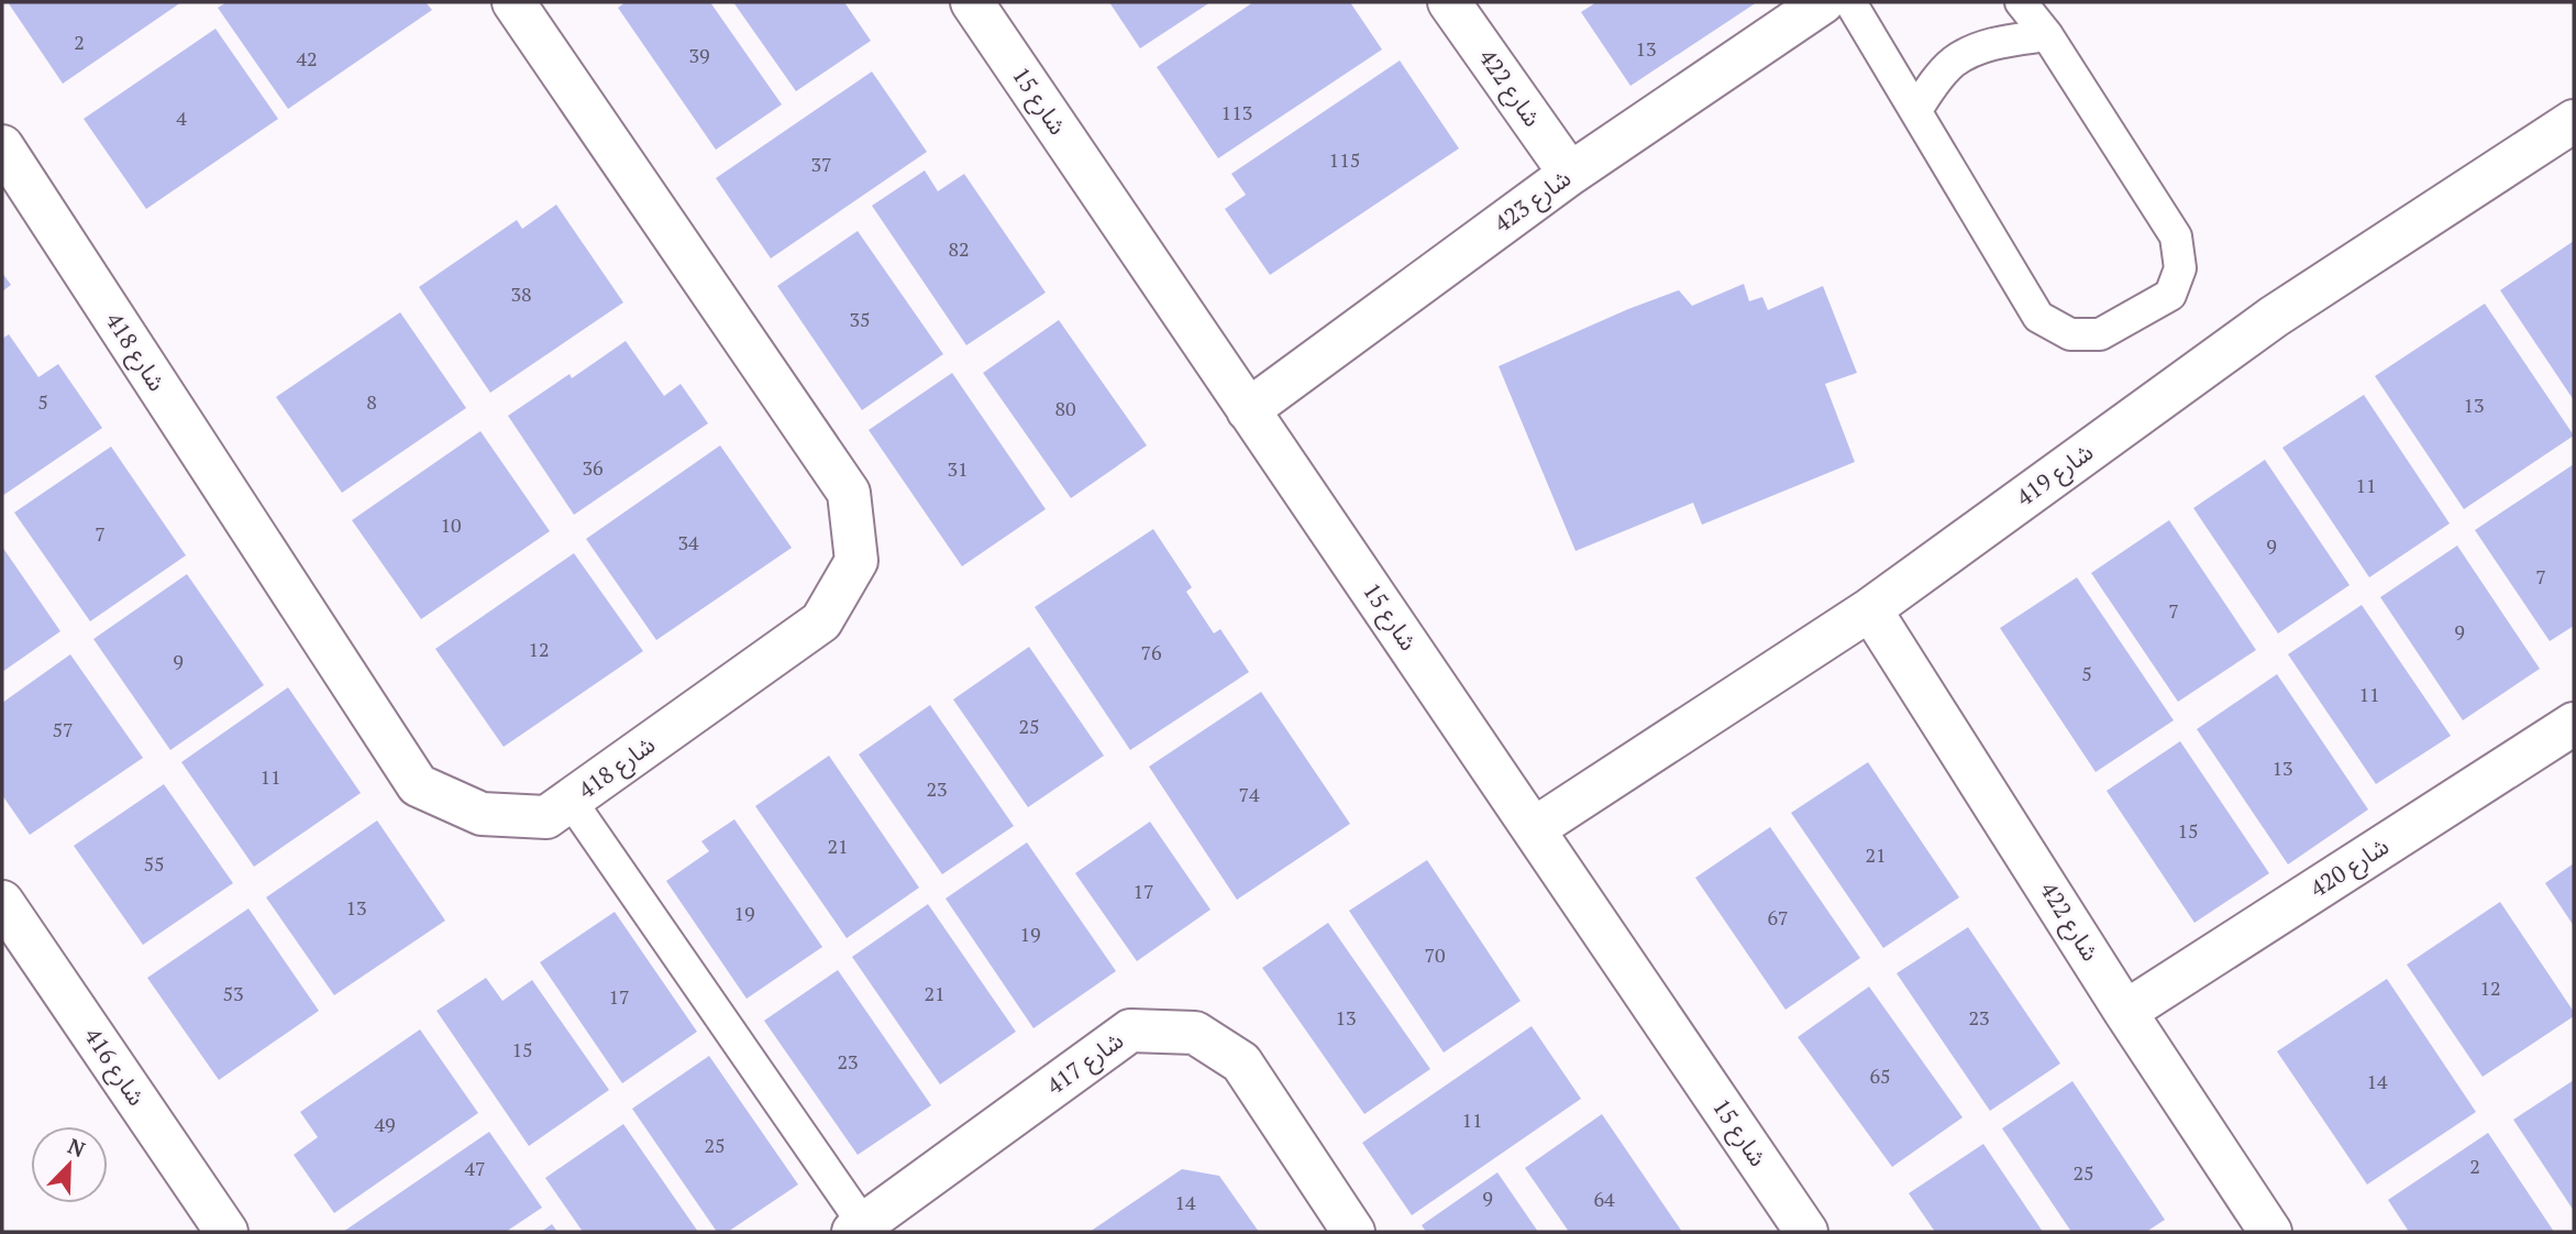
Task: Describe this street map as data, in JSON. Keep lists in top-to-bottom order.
{
  "streets": {
    "street": [
      "شارع 422",
      "شارع 15",
      "شارع 423",
      "شارع 418",
      "شارع 419",
      "شارع 420",
      "شارع 417",
      "شارع 416"
    ]
  },
  "crossings": [
    ["شارع 422", "شارع 423"],
    ["شارع 422", "شارع 419"],
    ["شارع 422", "شارع 420"],
    ["شارع 15", "شارع 423"],
    ["شارع 15", "شارع 419"]
  ],
  "house_numbers": [
    "2",
    "13",
    "39",
    "42",
    "113",
    "4",
    "115",
    "37",
    "82",
    "38",
    "35",
    "5",
    "8",
    "13",
    "80",
    "36",
    "31",
    "11",
    "10",
    "7",
    "34",
    "9",
    "7",
    "7",
    "9",
    "12",
    "76",
    "9",
    "5",
    "11",
    "25",
    "57",
    "13",
    "11",
    "23",
    "74",
    "15",
    "21",
    "21",
    "55",
    "17",
    "13",
    "19",
    "67",
    "19",
    "70",
    "12",
    "53",
    "21",
    "17",
    "13",
    "23",
    "15",
    "23",
    "65",
    "14",
    "11",
    "49",
    "25",
    "2",
    "47",
    "25",
    "9",
    "64",
    "14"
  ],
  "north": "top right"
}
